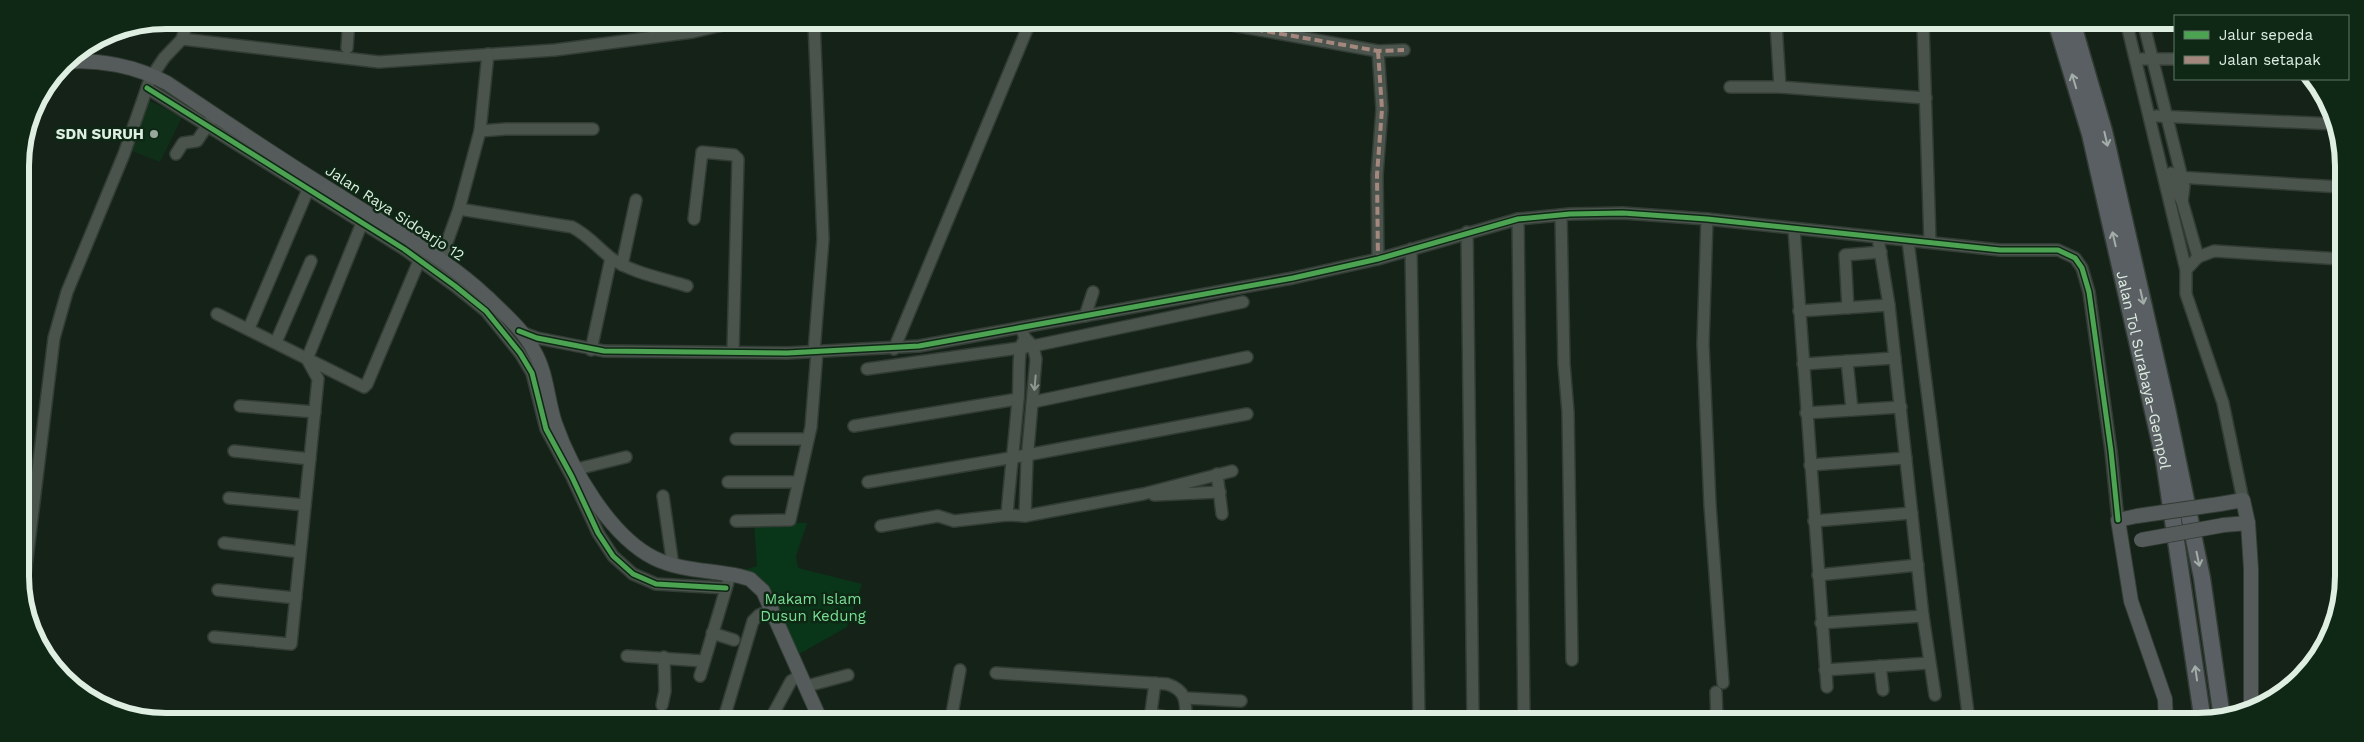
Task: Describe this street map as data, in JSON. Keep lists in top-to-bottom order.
{
  "streets": {
    "highway": ["Jalan Tol Surabaya–Gempol"],
    "main road": ["Jalan Raya Sidoarjo 12"]
  },
  "parks": ["Makam Islam Dusun Kedung"],
  "places": ["SDN SURUH"],
  "legend": ["Jalur sepeda", "Jalan setapak"]
}
